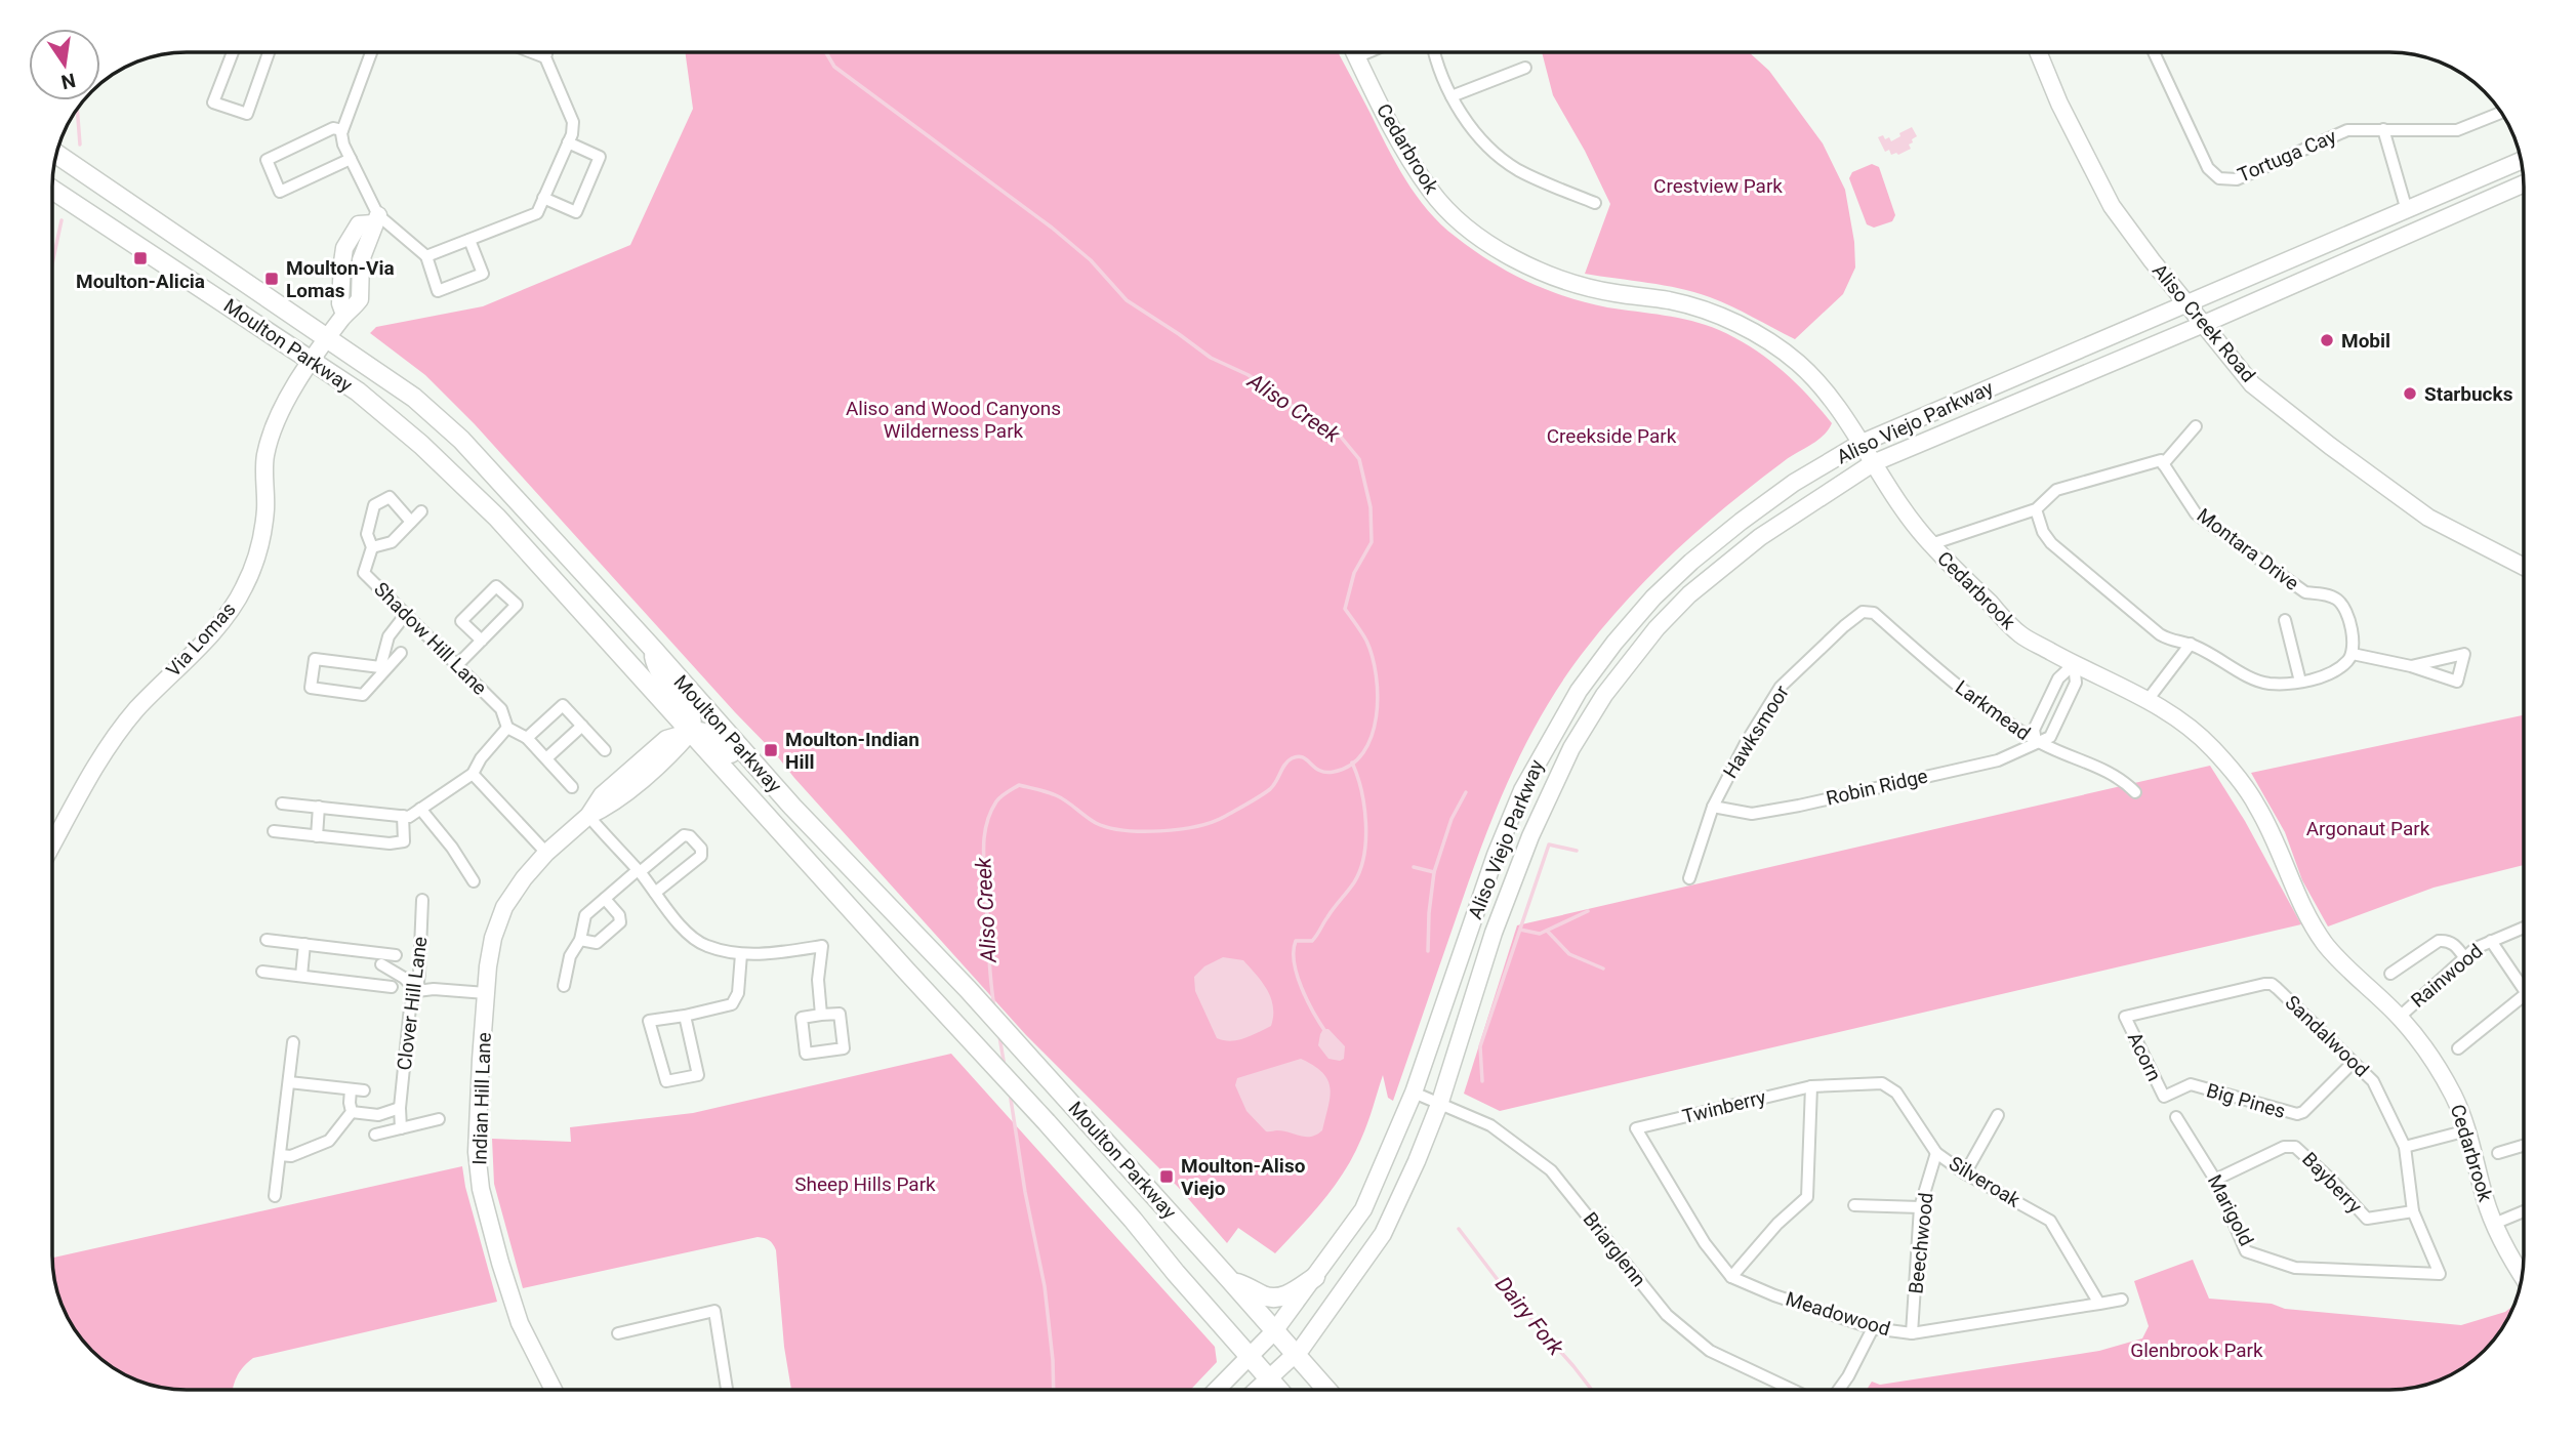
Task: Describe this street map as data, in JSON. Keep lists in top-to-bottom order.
{
  "streets": {
    "main road": [
      "Cedarbrook",
      "Aliso Creek Road",
      "Moulton Parkway",
      "Aliso Viejo Parkway",
      "Via Lomas",
      "Indian Hill Lane"
    ],
    "street": [
      "Tortuga Cay",
      "Montara Drive",
      "Shadow Hill Lane",
      "Larkmead",
      "Hawksmoor",
      "Robin Ridge",
      "Rainwood",
      "Clover Hill Lane",
      "Sandalwood",
      "Acorn",
      "Big Pines",
      "Twinberry",
      "Silveroak",
      "Bayberry",
      "Marigold",
      "Beechwood",
      "Briarglenn",
      "Meadowood"
    ]
  },
  "crossings": [
    ["Cedarbrook", "Aliso Viejo Parkway"],
    ["Cedarbrook", "Robin Ridge"],
    ["Cedarbrook", "Rainwood"],
    ["Aliso Creek Road", "Aliso Viejo Parkway"],
    ["Moulton Parkway", "Aliso Viejo Parkway"],
    ["Moulton Parkway", "Via Lomas"],
    ["Moulton Parkway", "Indian Hill Lane"],
    ["Aliso Viejo Parkway", "Briarglenn"],
    ["Larkmead", "Hawksmoor"],
    ["Larkmead", "Robin Ridge"],
    ["Hawksmoor", "Robin Ridge"],
    ["Sandalwood", "Acorn"],
    ["Sandalwood", "Big Pines"],
    ["Sandalwood", "Bayberry"],
    ["Sandalwood", "Marigold"],
    ["Acorn", "Big Pines"],
    ["Twinberry", "Silveroak"],
    ["Twinberry", "Meadowood"],
    ["Silveroak", "Beechwood"],
    ["Silveroak", "Meadowood"],
    ["Bayberry", "Marigold"],
    ["Beechwood", "Meadowood"]
  ],
  "water": ["Aliso Creek", "Dairy Fork"],
  "parks": [
    "Crestview Park",
    "Aliso and Wood Canyons Wilderness Park",
    "Creekside Park",
    "Argonaut Park",
    "Sheep Hills Park",
    "Glenbrook Park"
  ],
  "places": {
    "transit": [
      "Moulton-Alicia",
      "Moulton-Via Lomas",
      "Moulton-Indian Hill",
      "Moulton-Aliso Viejo"
    ],
    "other": ["Mobil", "Starbucks"]
  },
  "north": "bottom"
}
